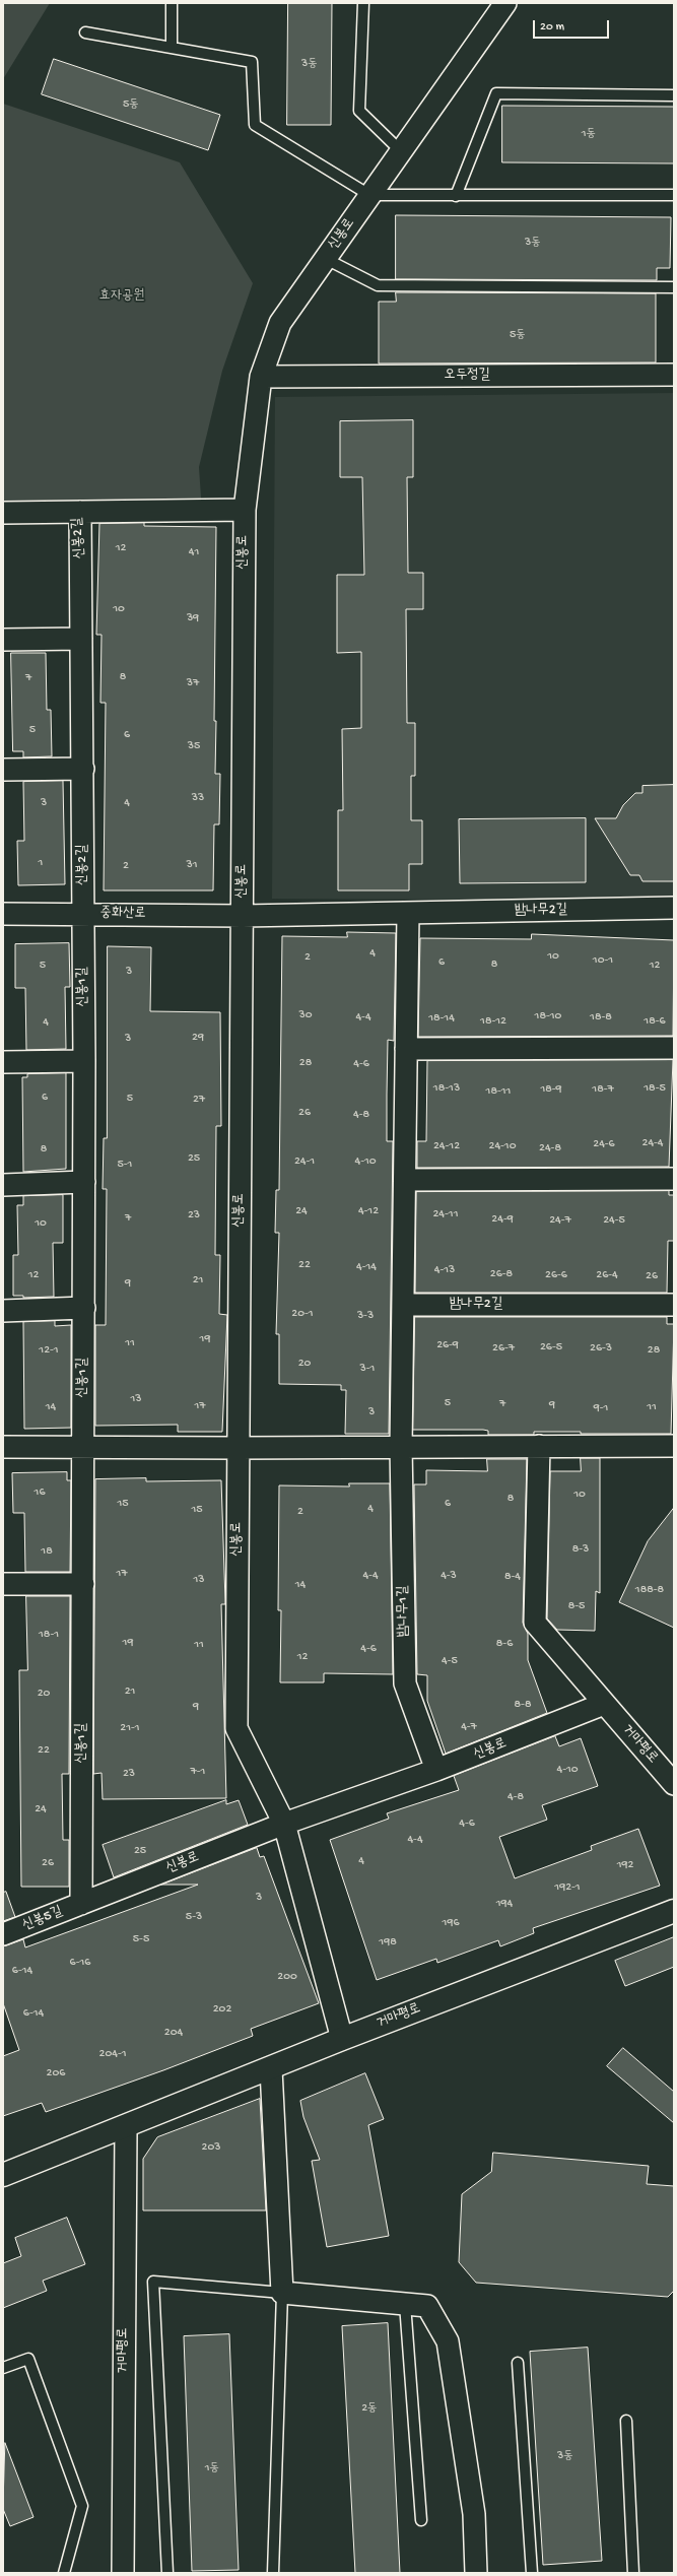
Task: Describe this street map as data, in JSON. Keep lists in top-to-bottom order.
{
  "streets": {
    "main road": ["거마평로"],
    "street": [
      "신봉로",
      "오두정길",
      "신봉2길",
      "밤나무2길",
      "중화산로",
      "신봉1길",
      "밤나무1길",
      "신봉5길"
    ]
  },
  "crossings": [
    ["신봉로", "오두정길"],
    ["신봉로", "밤나무2길"],
    ["신봉로", "중화산로"],
    ["신봉로", "신봉1길"],
    ["신봉로", "밤나무1길"],
    ["신봉로", "거마평로"],
    ["신봉로", "신봉5길"],
    ["신봉2길", "중화산로"],
    ["신봉2길", "신봉1길"],
    ["밤나무2길", "중화산로"],
    ["밤나무2길", "밤나무1길"],
    ["중화산로", "신봉1길"],
    ["신봉1길", "신봉5길"]
  ],
  "parks": ["효자공원"],
  "house_numbers": [
    "3동",
    "5동",
    "1동",
    "3동",
    "5동",
    "12",
    "41",
    "10",
    "39",
    "8",
    "7",
    "37",
    "5",
    "6",
    "35",
    "33",
    "3",
    "4",
    "1",
    "31",
    "2",
    "4",
    "10",
    "2",
    "10-1",
    "6",
    "8",
    "5",
    "12",
    "3",
    "30",
    "18-10",
    "4-4",
    "18-8",
    "18-14",
    "18-12",
    "18-6",
    "4",
    "29",
    "3",
    "28",
    "4-6",
    "18-13",
    "18-5",
    "18-9",
    "18-7",
    "18-11",
    "6",
    "5",
    "27",
    "26",
    "4-8",
    "24-4",
    "24-6",
    "24-12",
    "24-10",
    "24-8",
    "8",
    "25",
    "24-1",
    "4-10",
    "5-1",
    "24",
    "4-12",
    "24-11",
    "23",
    "7",
    "24-9",
    "24-7",
    "24-5",
    "10",
    "22",
    "4-14",
    "4-13",
    "26-8",
    "12",
    "26-6",
    "26-4",
    "26",
    "21",
    "9",
    "20-1",
    "3-3",
    "19",
    "11",
    "26-9",
    "26-5",
    "26-7",
    "26-3",
    "12-1",
    "28",
    "20",
    "3-1",
    "13",
    "5",
    "7",
    "9",
    "17",
    "14",
    "11",
    "9-1",
    "3",
    "16",
    "10",
    "8",
    "15",
    "6",
    "4",
    "15",
    "2",
    "8-3",
    "18",
    "17",
    "4-4",
    "4-3",
    "8-4",
    "13",
    "14",
    "188-8",
    "8-5",
    "18-1",
    "19",
    "8-6",
    "11",
    "4-6",
    "12",
    "4-5",
    "21",
    "20",
    "8-8",
    "9",
    "4-7",
    "21-1",
    "22",
    "4-10",
    "7-1",
    "23",
    "4-8",
    "24",
    "4-6",
    "4-4",
    "25",
    "4",
    "26",
    "192",
    "192-1",
    "3",
    "194",
    "5-3",
    "196",
    "5-5",
    "198",
    "6-16",
    "6-14",
    "200",
    "202",
    "6-14",
    "204",
    "204-1",
    "206",
    "203",
    "2동",
    "3동",
    "1동"
  ],
  "scale_bar": "20 m"
}
